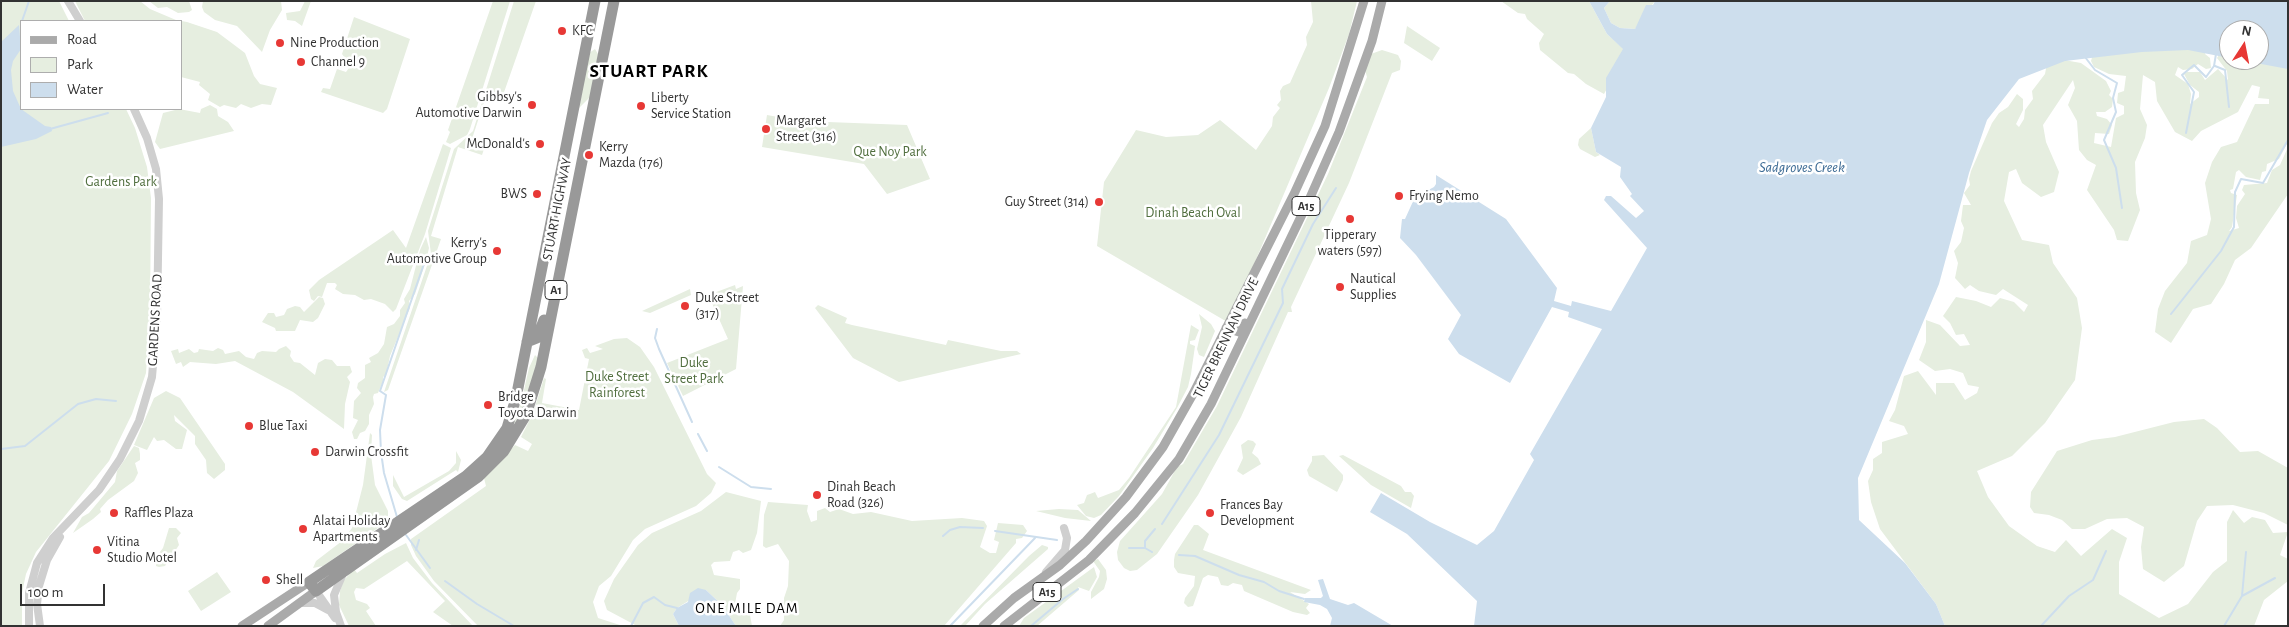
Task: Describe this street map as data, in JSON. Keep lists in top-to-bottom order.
{
  "streets": {
    "highway": ["STUART HIGHWAY", "A1"],
    "main road": ["A15", "TIGER BRENNAN DRIVE"],
    "street": ["GARDENS ROAD"]
  },
  "districts": ["STUART PARK", "ONE MILE DAM"],
  "water": ["Sadgroves Creek"],
  "parks": [
    "Que Noy Park",
    "Gardens Park",
    "Dinah Beach Oval",
    "Duke Street Park",
    "Duke Street Rainforest"
  ],
  "places": [
    "KFC",
    "Nine Production",
    "Channel 9",
    "Gibbsy's Automotive Darwin",
    "Liberty Service Station",
    "Margaret Street (316)",
    "McDonald's",
    "Kerry Mazda (176)",
    "BWS",
    "Frying Nemo",
    "Guy Street (314)",
    "Tipperary waters (597)",
    "Kerry's Automotive Group",
    "Nautical Supplies",
    "Duke Street (317)",
    "Bridge Toyota Darwin",
    "Blue Taxi",
    "Darwin Crossfit",
    "Dinah Beach Road (326)",
    "Raffles Plaza",
    "Frances Bay Development",
    "Alatai Holiday Apartments",
    "Vitina Studio Motel",
    "Shell"
  ],
  "legend": ["Road", "Park", "Water"],
  "scale_bar": "100 m",
  "north": "top"
}
